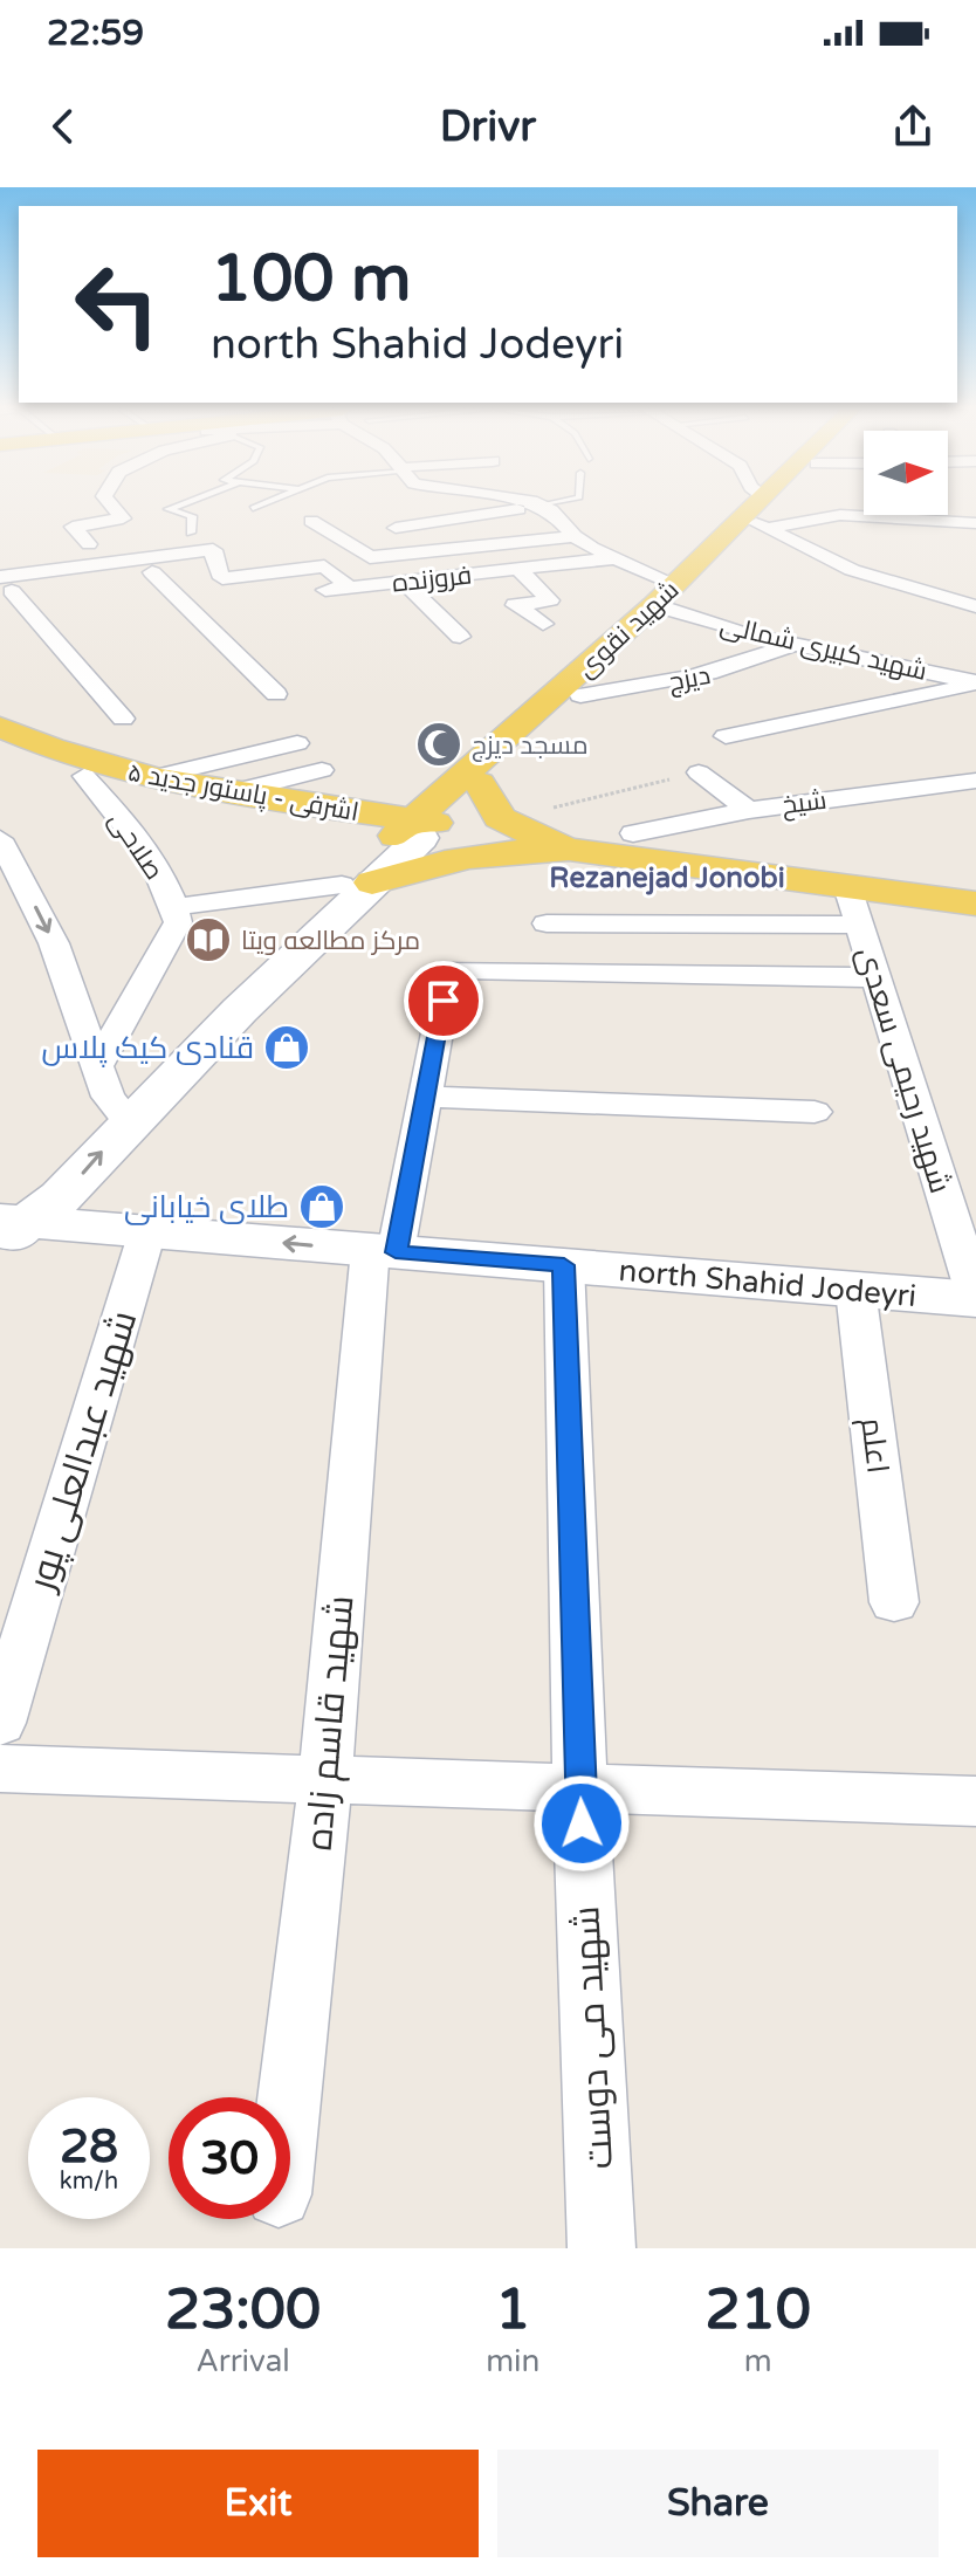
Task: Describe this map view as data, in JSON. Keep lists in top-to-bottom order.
{
  "streets": {
    "main road": ["شهید نقوی", "اشرفی - پاستور جدید ۵", "north Shahid Jodeyri"],
    "street": [
      "فروزنده",
      "شهید کبیری شمالی",
      "دیزج",
      "شیخ",
      "صلاحی",
      "شهید رحیمی سعدی",
      "اعلم",
      "شهید عبدالعلی پور",
      "شهید قاسم زاده",
      "شهید می دوست"
    ]
  },
  "crossings": [
    ["فروزنده", "شهید کبیری شمالی"],
    ["شهید نقوی", "شهید کبیری شمالی"],
    ["شهید نقوی", "دیزج"],
    ["شهید نقوی", "اشرفی - پاستور جدید ۵"],
    ["شهید کبیری شمالی", "دیزج"],
    ["اشرفی - پاستور جدید ۵", "صلاحی"],
    ["شهید رحیمی سعدی", "north Shahid Jodeyri"],
    ["شهید رحیمی سعدی", "شهید قاسم زاده"],
    ["north Shahid Jodeyri", "اعلم"],
    ["north Shahid Jodeyri", "شهید عبدالعلی پور"],
    ["north Shahid Jodeyri", "شهید قاسم زاده"],
    ["north Shahid Jodeyri", "شهید می دوست"]
  ],
  "districts": ["Rezanejad Jonobi"],
  "places": {
    "mosque": ["مسجد دیزج"],
    "library": ["مرکز مطالعه ویتا"],
    "shop": ["قنادی کیک پلاس", "طلای خیابانی"]
  },
  "north": "right",
  "page": {
    "status": "22:59",
    "header": "Drivr",
    "turn": ["100 m", "north Shahid Jodeyri"],
    "speed": "28 km/h",
    "limit": "30",
    "eta": [
      "23:00",
      "Arrival",
      "1",
      "min",
      "210",
      "m"
    ],
    "buttons": ["Exit", "Share"]
  }
}
